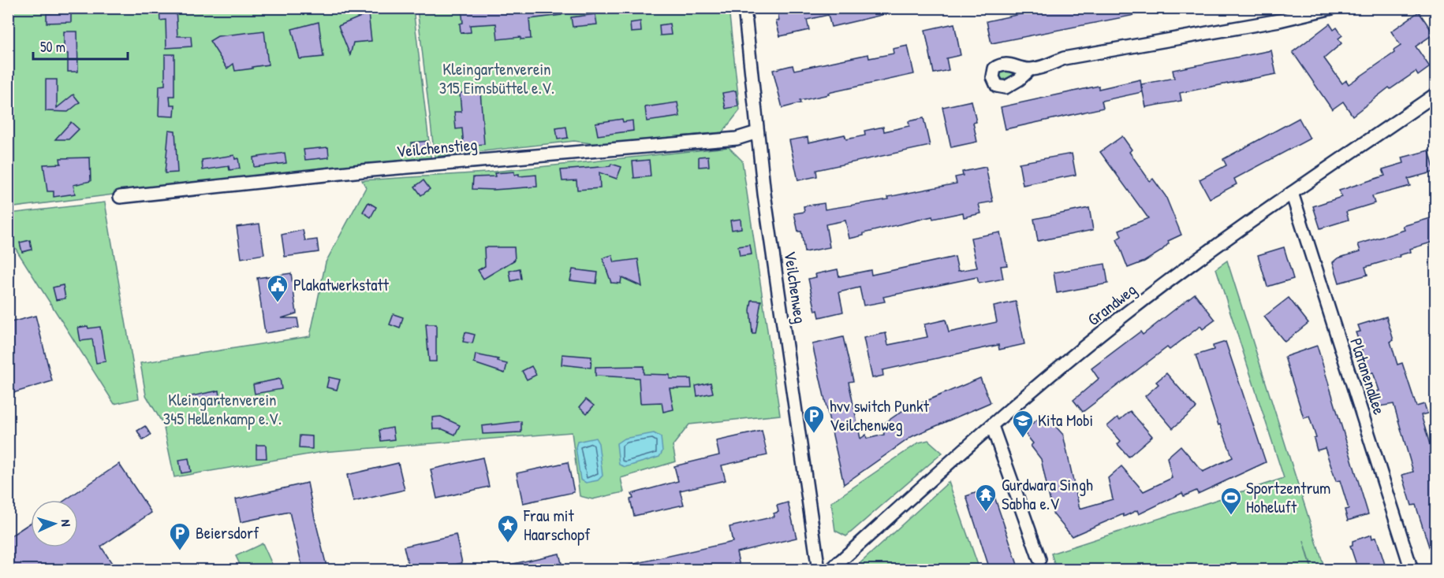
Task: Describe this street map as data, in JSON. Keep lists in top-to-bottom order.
{
  "streets": {
    "street": [
      "Veilchenstieg",
      "Veilchenweg",
      "Grandweg",
      "Platanenallee"
    ]
  },
  "crossings": [
    ["Veilchenstieg", "Veilchenweg"],
    ["Grandweg", "Platanenallee"]
  ],
  "parks": ["Kleingartenverein 315 Eimsbüttel e.V.", "Kleingartenverein 345 Hellenkamp e.V."],
  "places": {
    "public building": ["Plakatwerkstatt"],
    "parking": ["hvv switch Punkt Veilchenweg", "Beiersdorf"],
    "school or university": ["Kita Mobi"],
    "temple": ["Gurdwara Singh Sabha e.V"],
    "sports": ["Sportzentrum Hoheluft"],
    "place": ["Frau mit Haarschopf"]
  },
  "scale_bar": "50 m",
  "north": "right"
}
